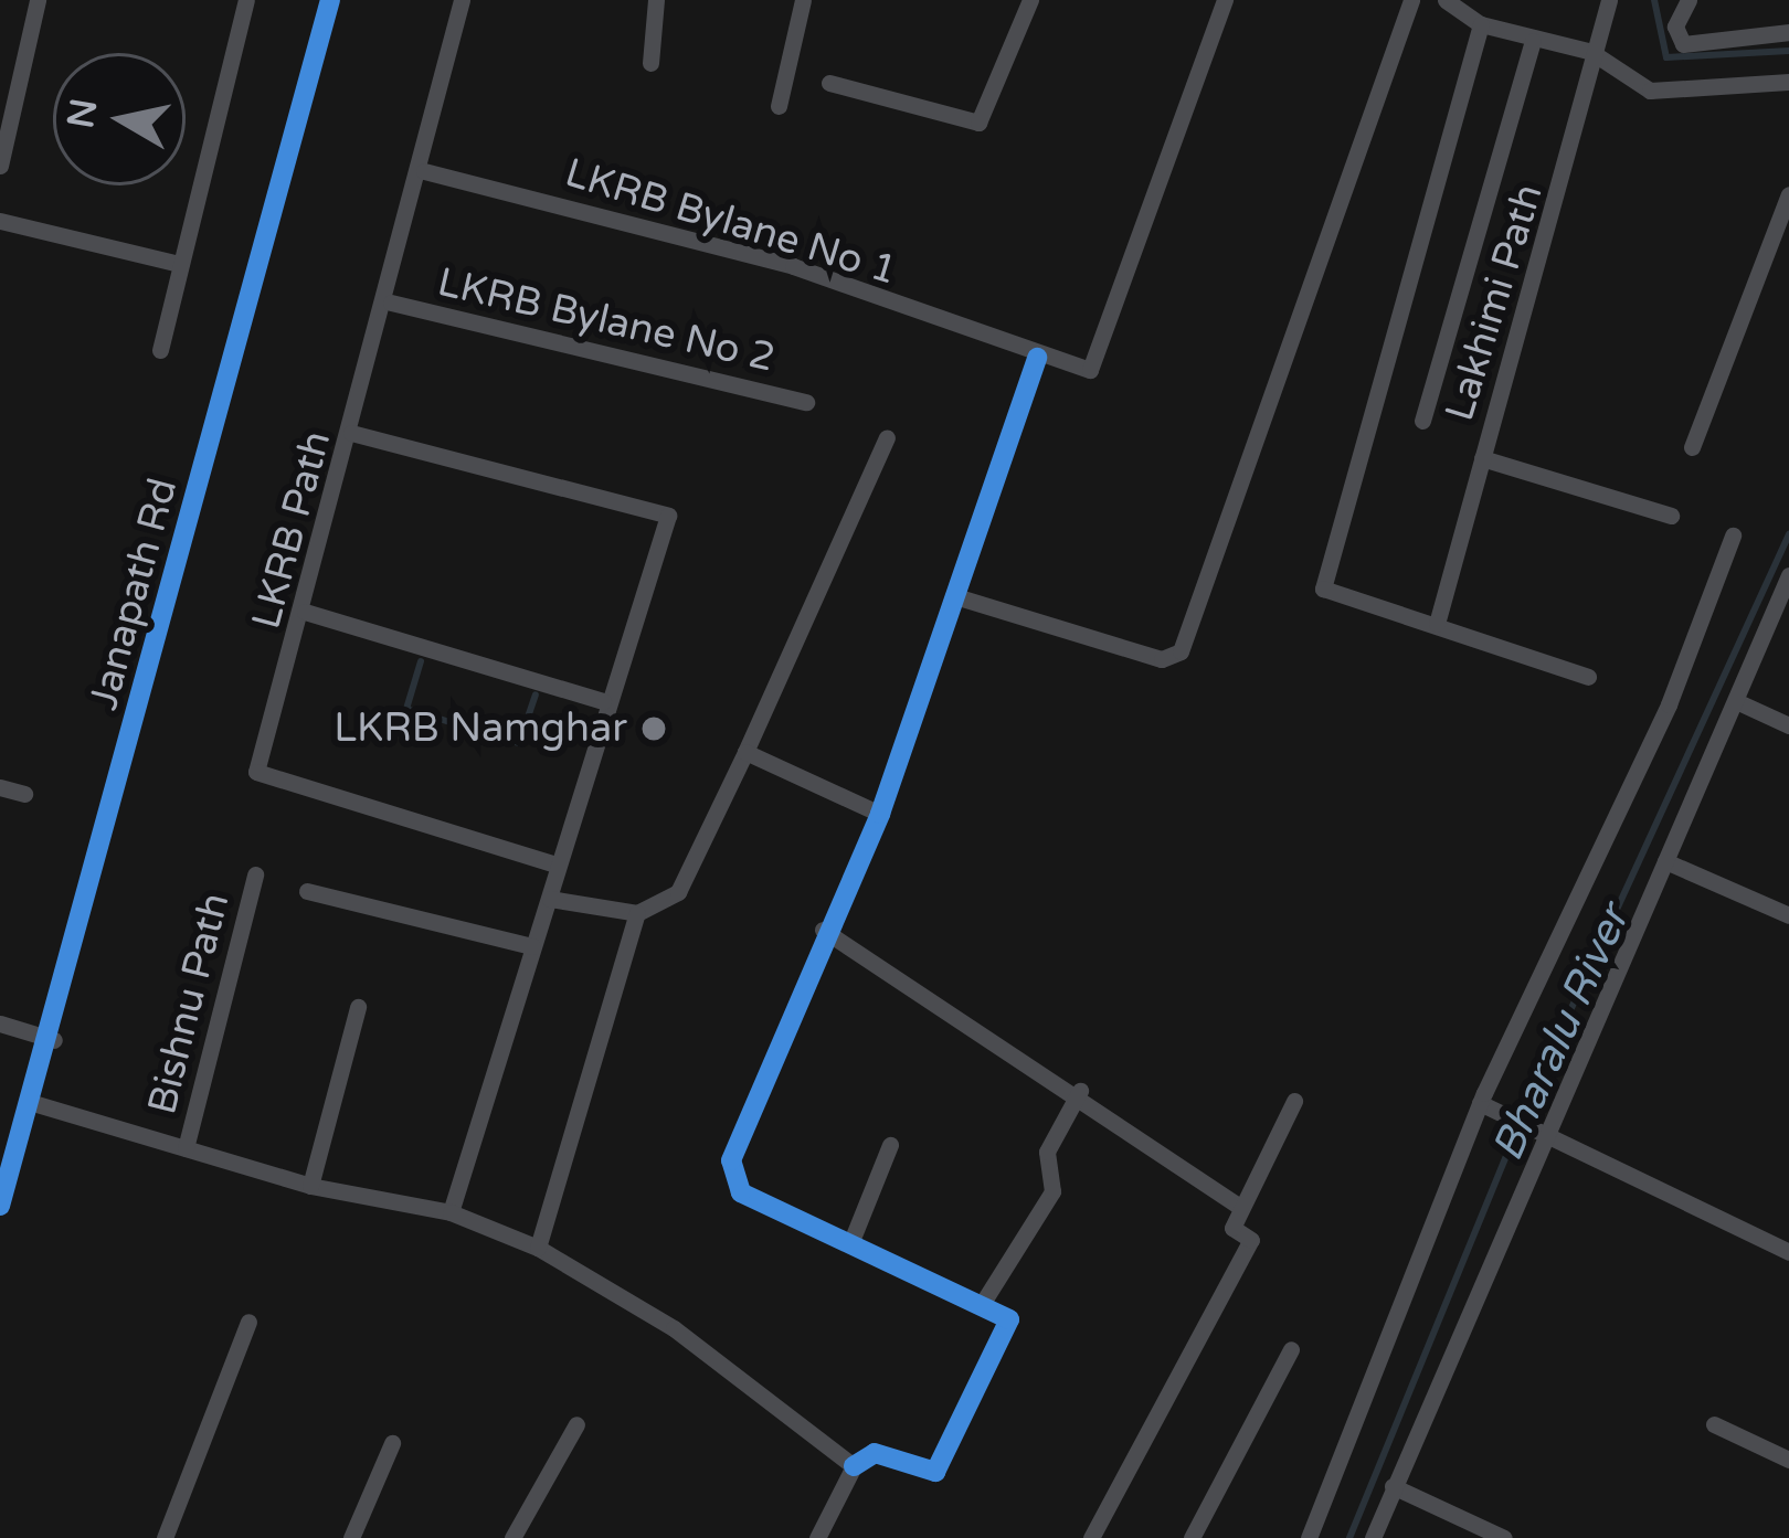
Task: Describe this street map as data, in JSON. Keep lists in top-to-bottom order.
{
  "streets": {
    "street": [
      "LKRB Bylane No 1",
      "Lakhimi Path",
      "LKRB Bylane No 2",
      "LKRB Path",
      "Janapath Rd",
      "Bishnu Path"
    ]
  },
  "crossings": [
    ["LKRB Bylane No 1", "LKRB Path"],
    ["LKRB Bylane No 2", "LKRB Path"]
  ],
  "water": ["Bharalu River"],
  "places": ["LKRB Namghar"],
  "north": "left"
}
